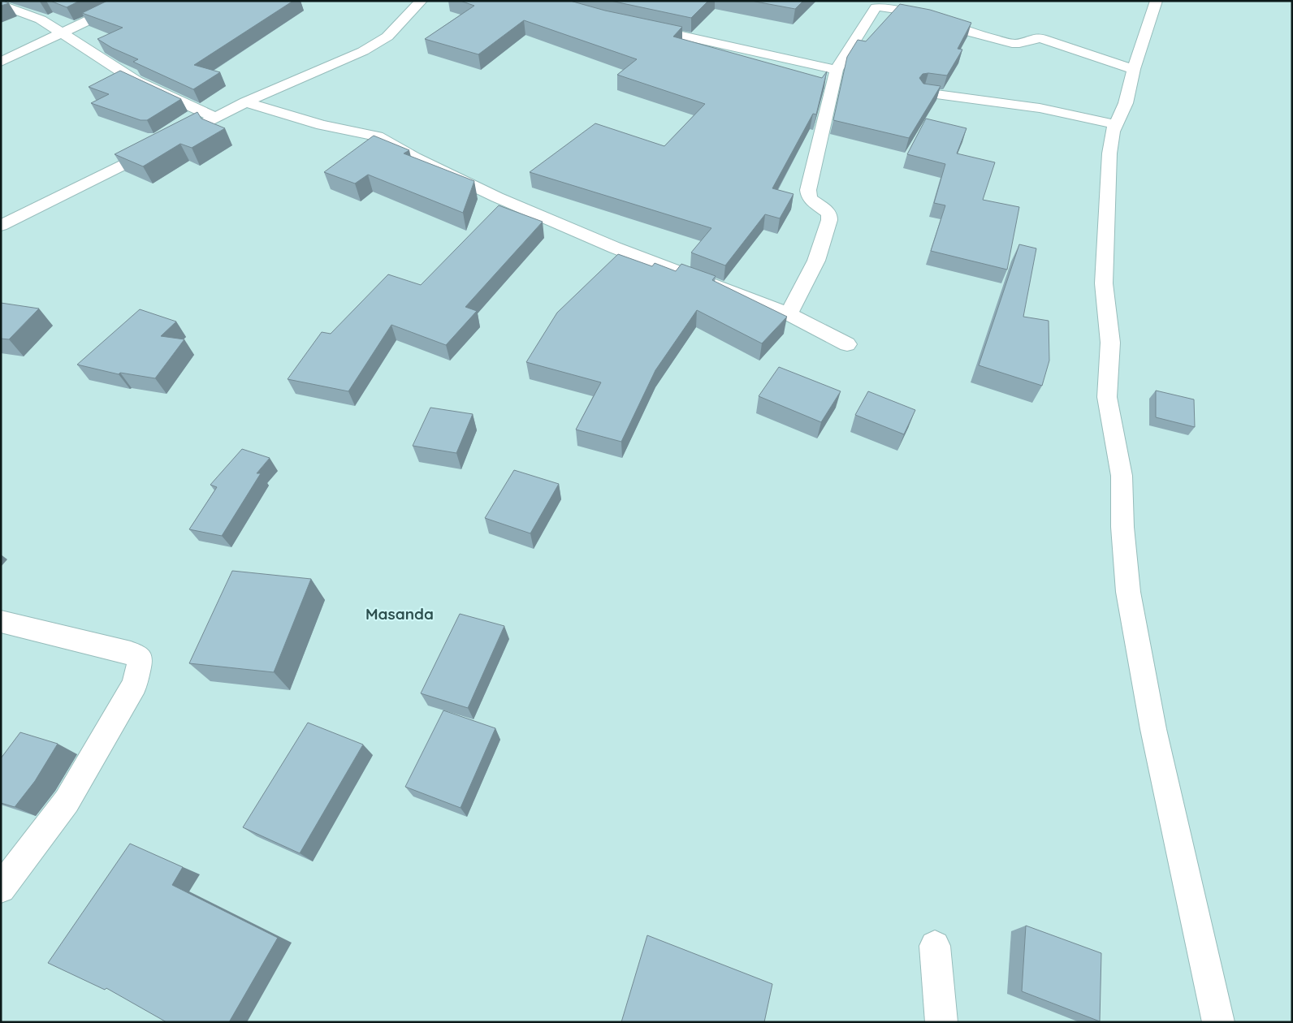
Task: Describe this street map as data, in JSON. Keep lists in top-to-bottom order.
{
  "districts": ["Masanda"]
}
